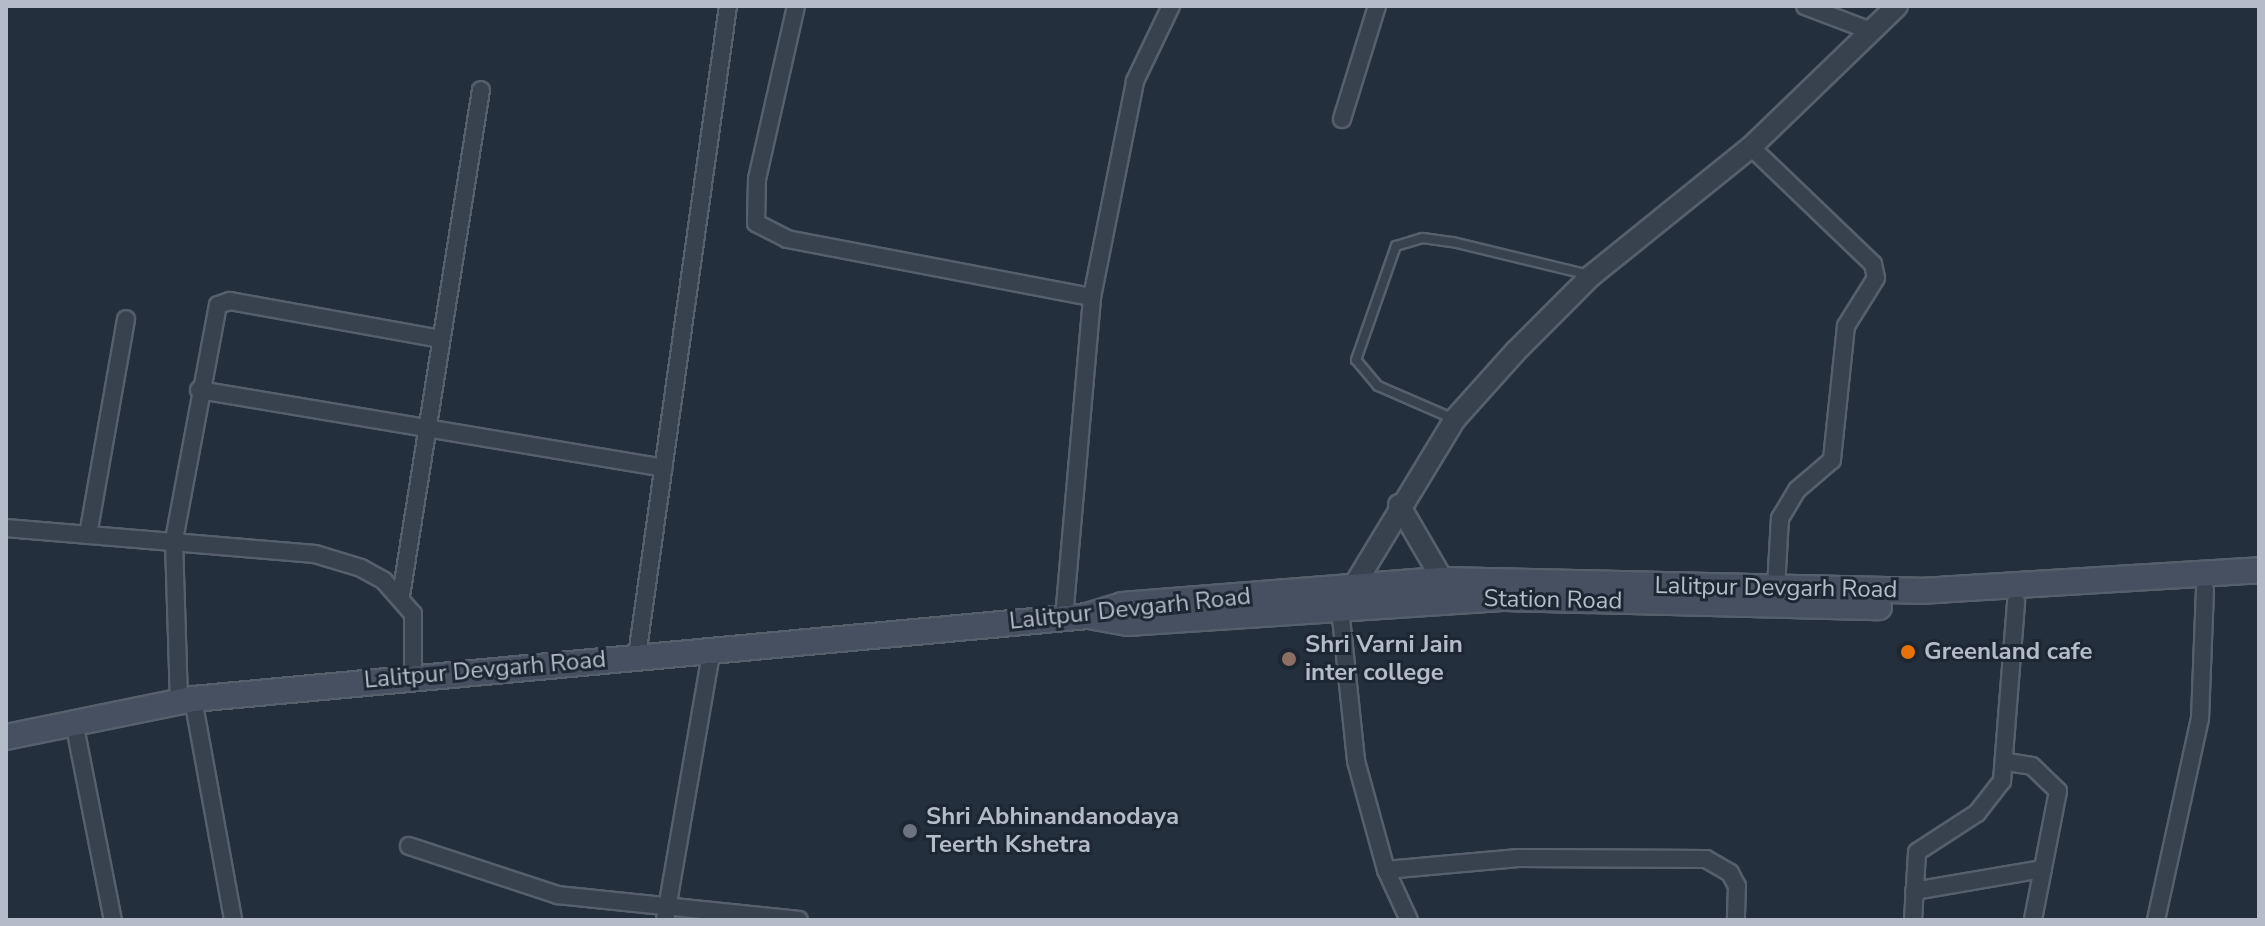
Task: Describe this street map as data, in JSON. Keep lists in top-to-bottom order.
{
  "streets": {
    "main road": ["Lalitpur Devgarh Road", "Station Road"]
  },
  "crossings": [
    ["Lalitpur Devgarh Road", "Station Road"]
  ],
  "places": ["Greenland cafe", "Shri Varni Jain inter college", "Shri Abhinandanodaya Teerth Kshetra"]
}
